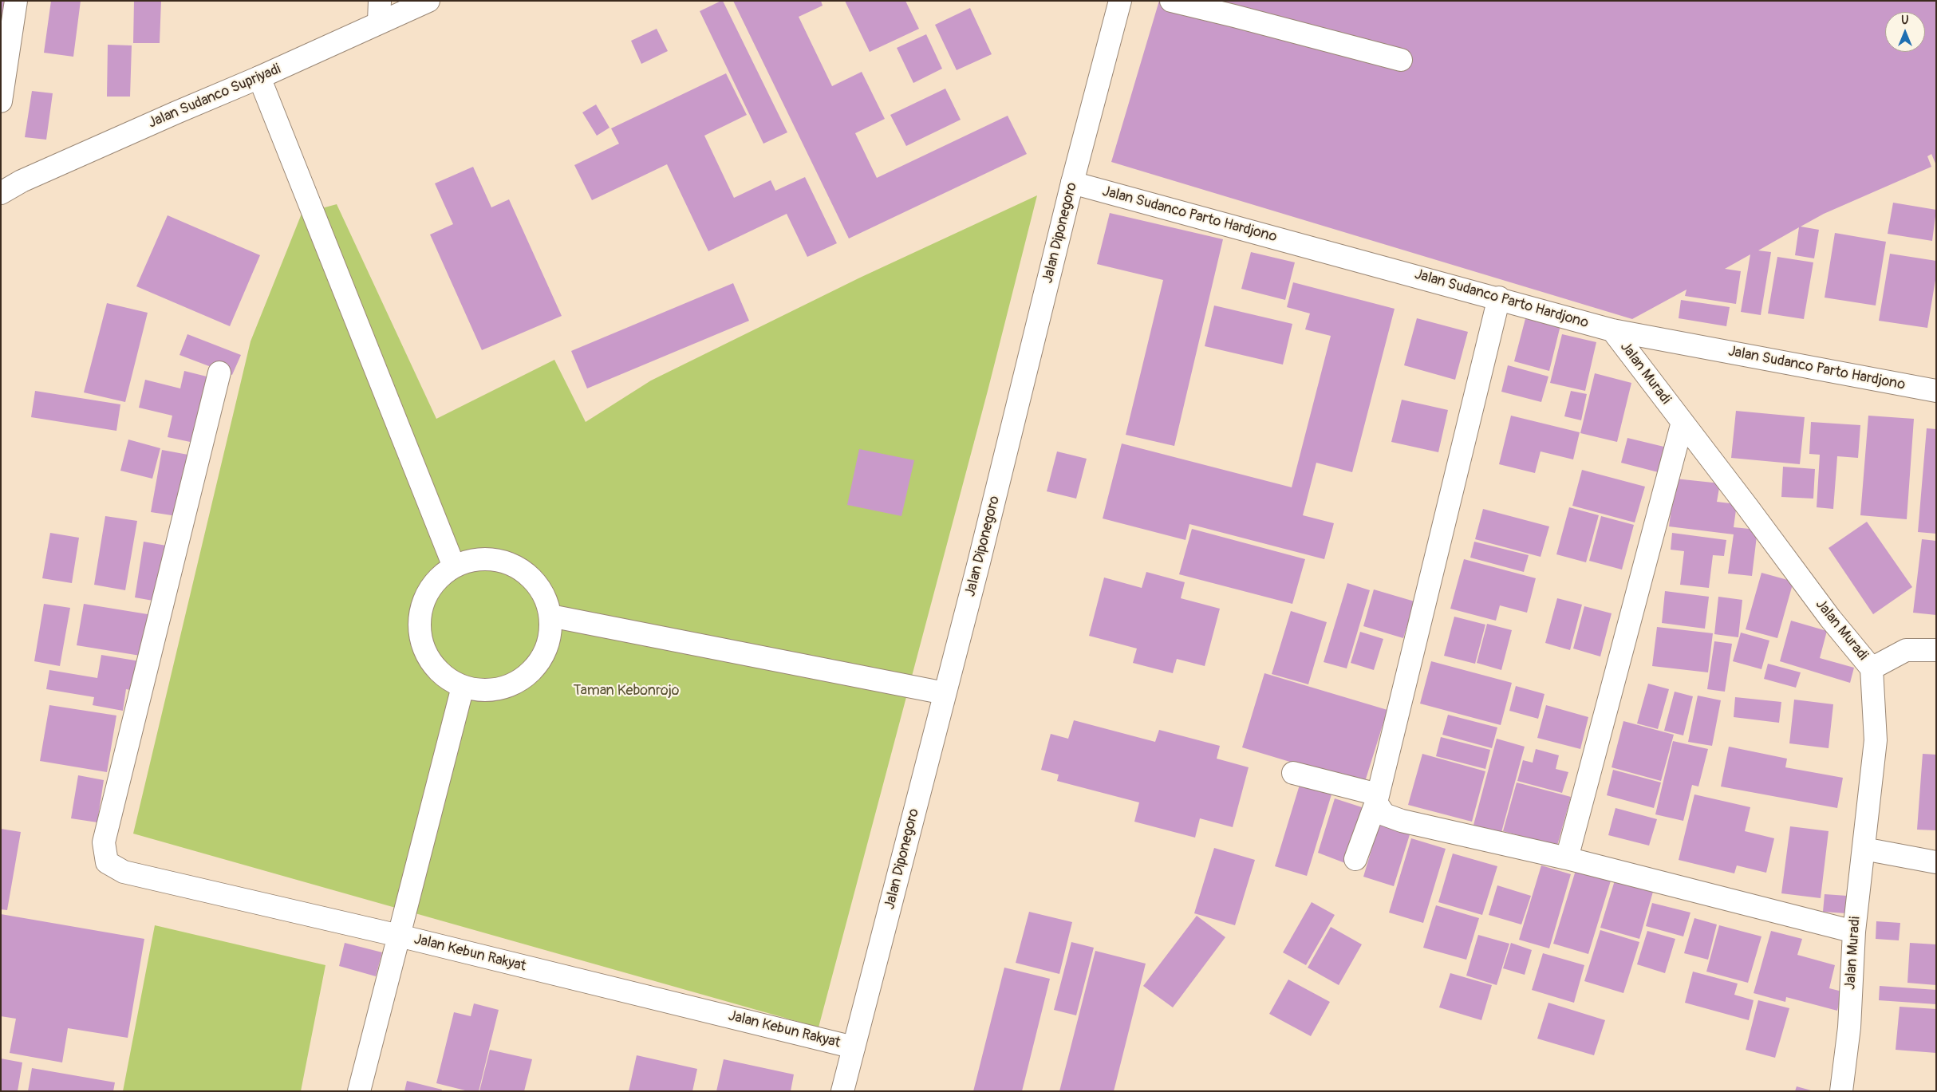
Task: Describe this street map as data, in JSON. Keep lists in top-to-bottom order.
{
  "streets": {
    "street": [
      "Jalan Sudanco Supriyadi",
      "Jalan Sudanco Parto Hardjono",
      "Jalan Diponegoro",
      "Jalan Muradi",
      "Jalan Kebun Rakyat"
    ]
  },
  "crossings": [
    ["Jalan Sudanco Parto Hardjono", "Jalan Diponegoro"],
    ["Jalan Sudanco Parto Hardjono", "Jalan Muradi"],
    ["Jalan Diponegoro", "Jalan Kebun Rakyat"]
  ],
  "parks": ["Taman Kebonrojo"],
  "north": "top"
}
